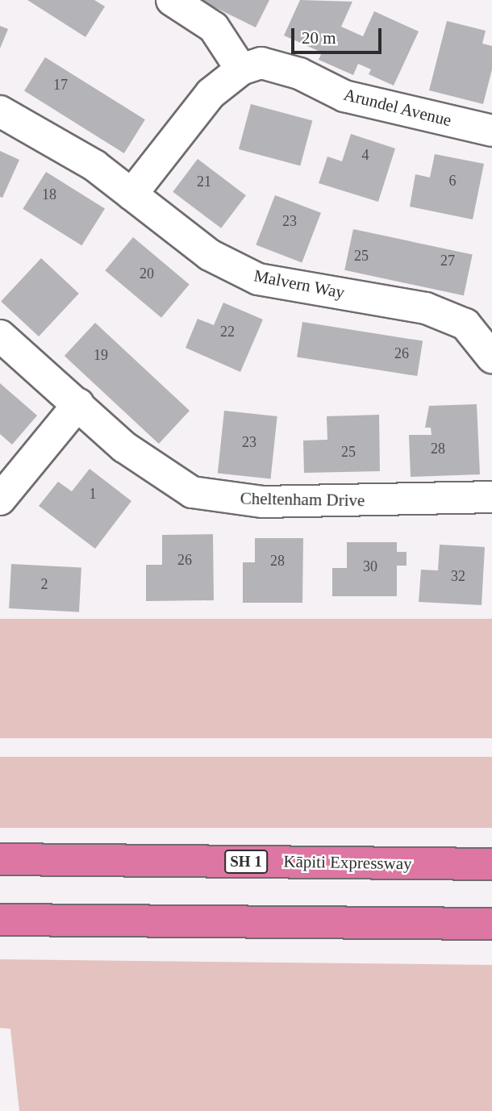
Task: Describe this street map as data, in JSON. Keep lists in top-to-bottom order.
{
  "streets": {
    "highway": ["SH 1", "Kāpiti Expressway"],
    "street": ["Arundel Avenue", "Malvern Way", "Cheltenham Drive"]
  },
  "crossings": [
    ["Arundel Avenue", "Malvern Way"]
  ],
  "house_numbers": [
    "17",
    "4",
    "6",
    "21",
    "18",
    "23",
    "25",
    "27",
    "20",
    "22",
    "26",
    "19",
    "23",
    "28",
    "25",
    "1",
    "26",
    "28",
    "30",
    "32",
    "2"
  ],
  "scale_bar": "20 m"
}
